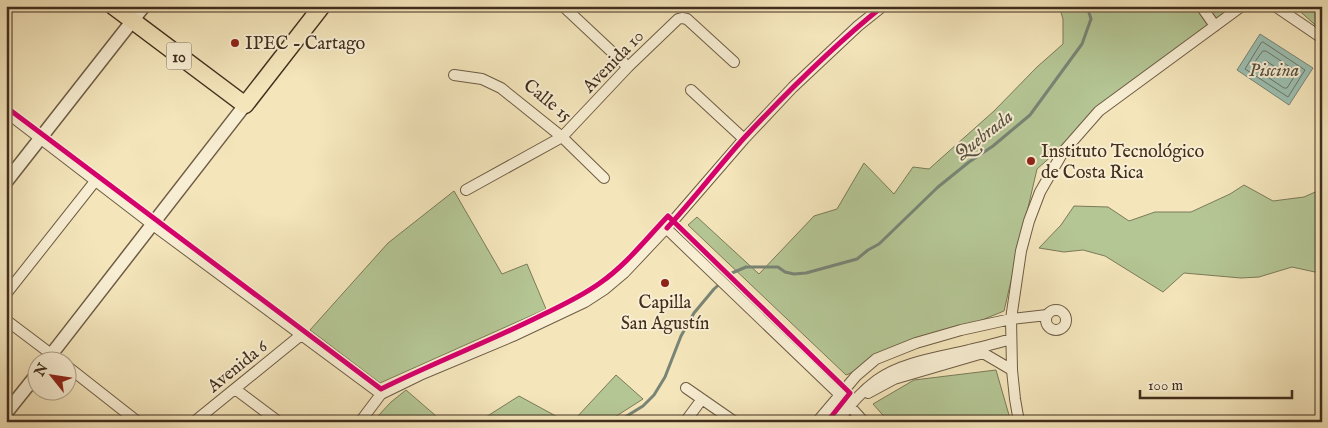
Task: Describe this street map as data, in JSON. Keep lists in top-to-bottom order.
{
  "streets": {
    "main road": ["10"],
    "street": ["Avenida 10", "Calle 15", "Avenida 6"]
  },
  "crossings": [
    ["Avenida 10", "Calle 15"]
  ],
  "water": ["Piscina", "Quebrada"],
  "places": ["IPEC - Cartago", "Instituto Tecnológico de Costa Rica", "Capilla San Agustín"],
  "scale_bar": "100 m",
  "north": "top left"
}
